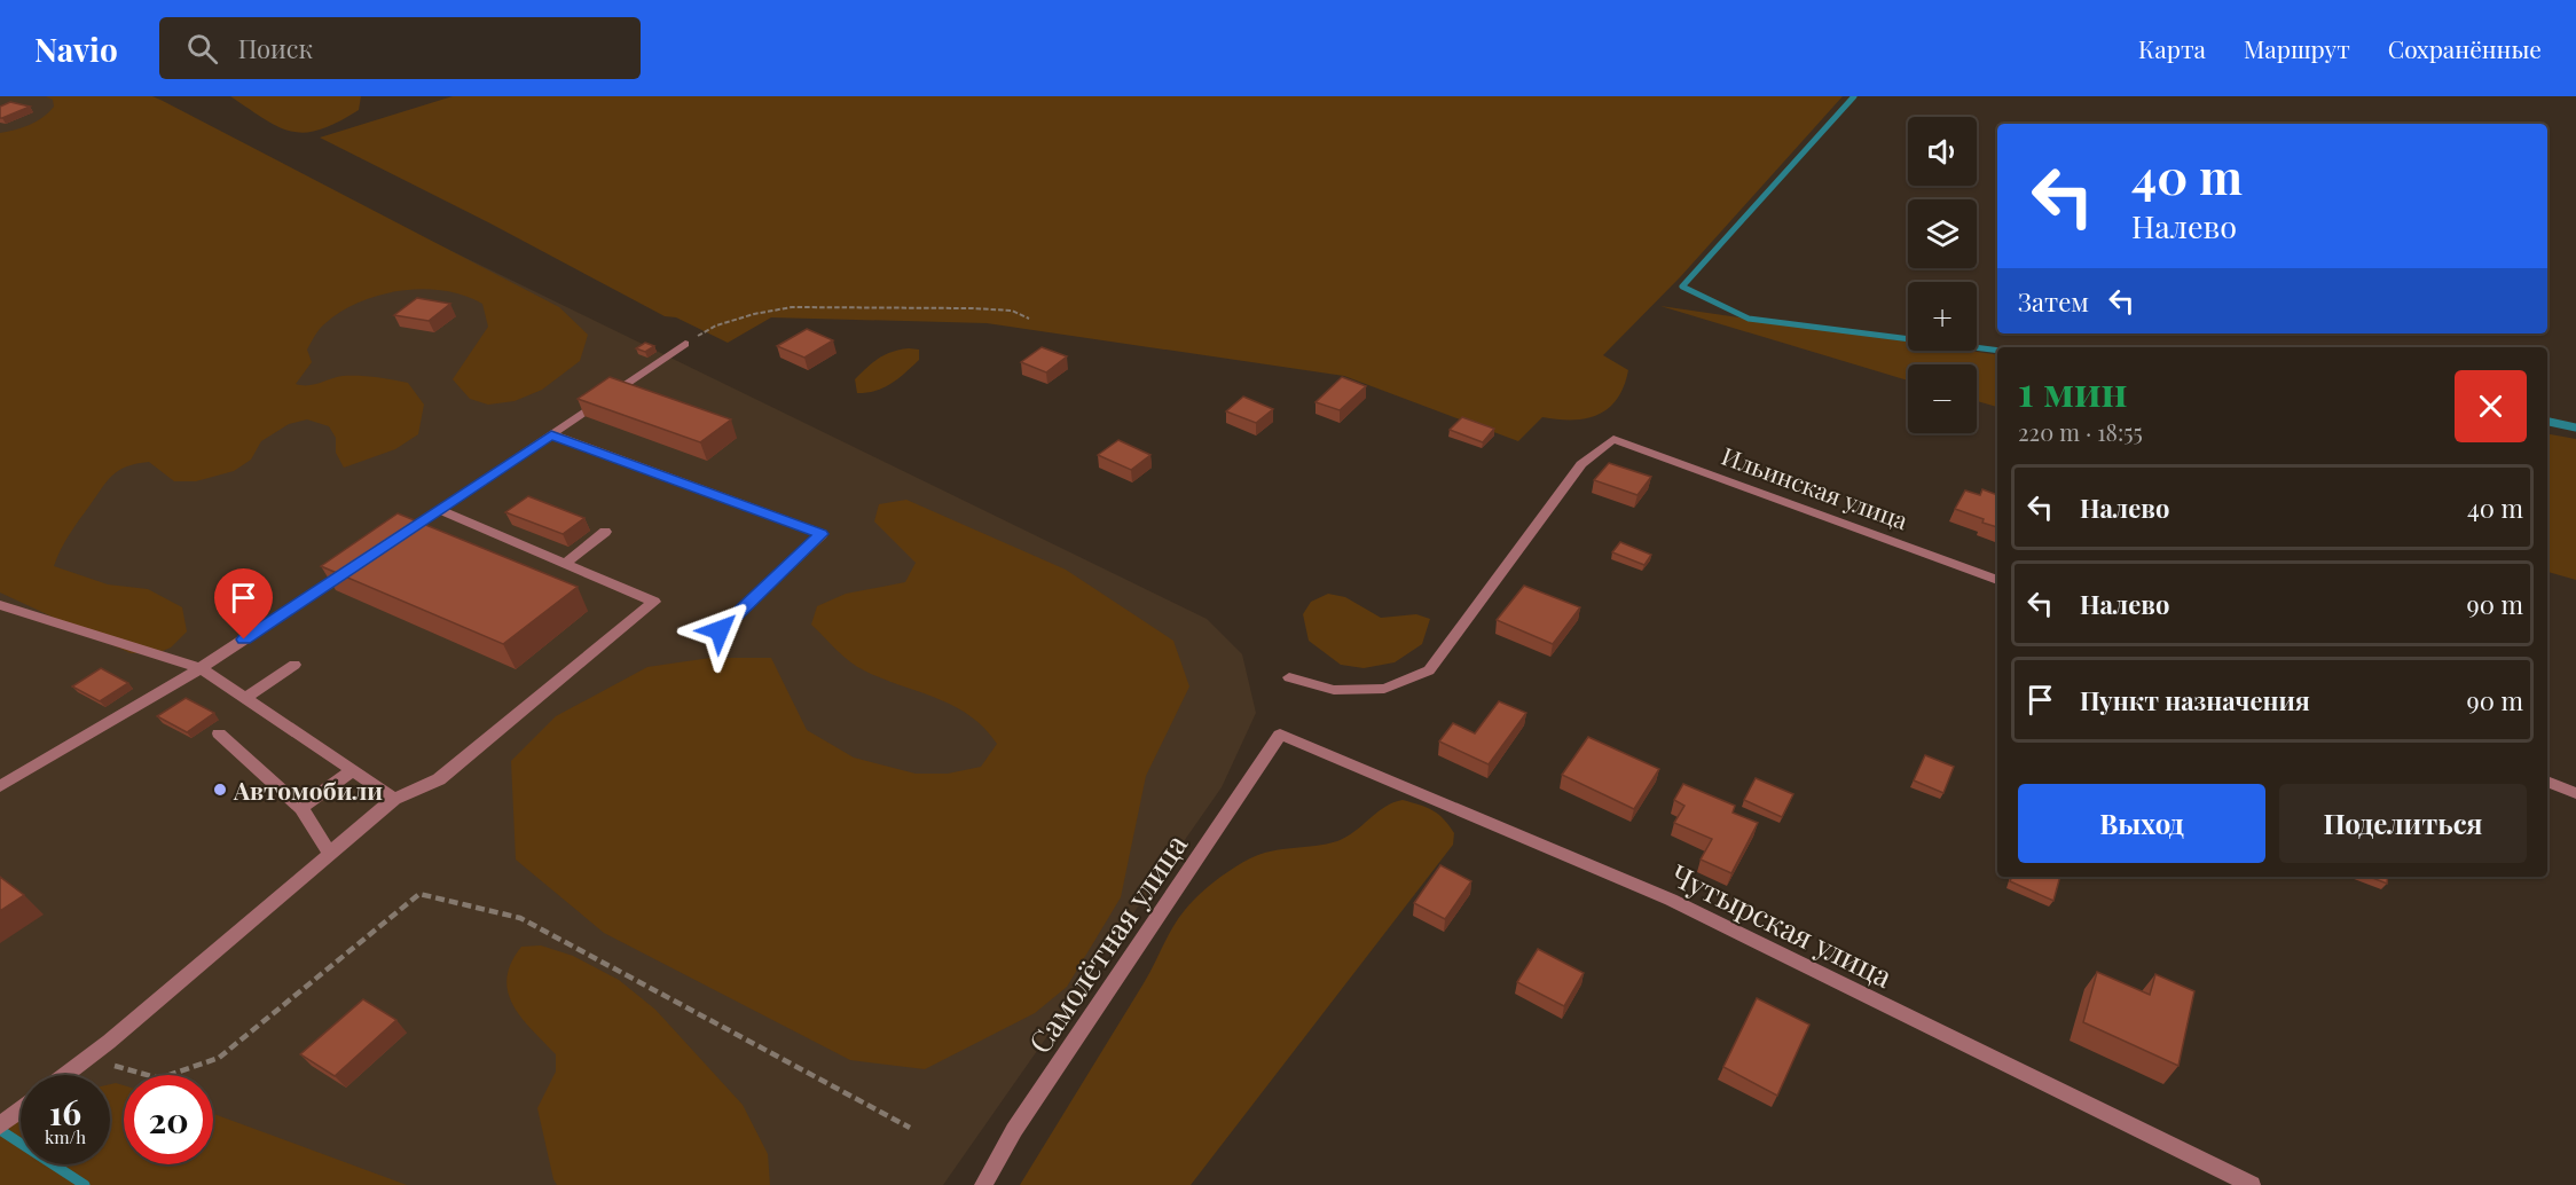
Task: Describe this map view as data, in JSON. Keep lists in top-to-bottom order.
{
  "streets": {
    "street": ["Ильинская улица", "Чутырская улица", "Самолётная улица"]
  },
  "crossings": [
    ["Чутырская улица", "Самолётная улица"]
  ],
  "places": ["Автомобили"],
  "page": {
    "header": "Navio",
    "search": "Поиск",
    "nav": ["Карта", "Маршрут", "Сохранённые"],
    "map_buttons": ["+", "−"],
    "turn": ["40 m", "Налево"],
    "then": "Затем",
    "heading": ["1 мин", "220 m · 18:55"],
    "list": [
      {
        "name": "Налево",
        "value": "40 m"
      },
      {
        "name": "Налево",
        "value": "90 m"
      },
      {
        "name": "Пункт назначения",
        "value": "90 m"
      }
    ],
    "buttons": ["Выход", "Поделиться"],
    "speed": "16 km/h",
    "limit": "20"
  }
}
